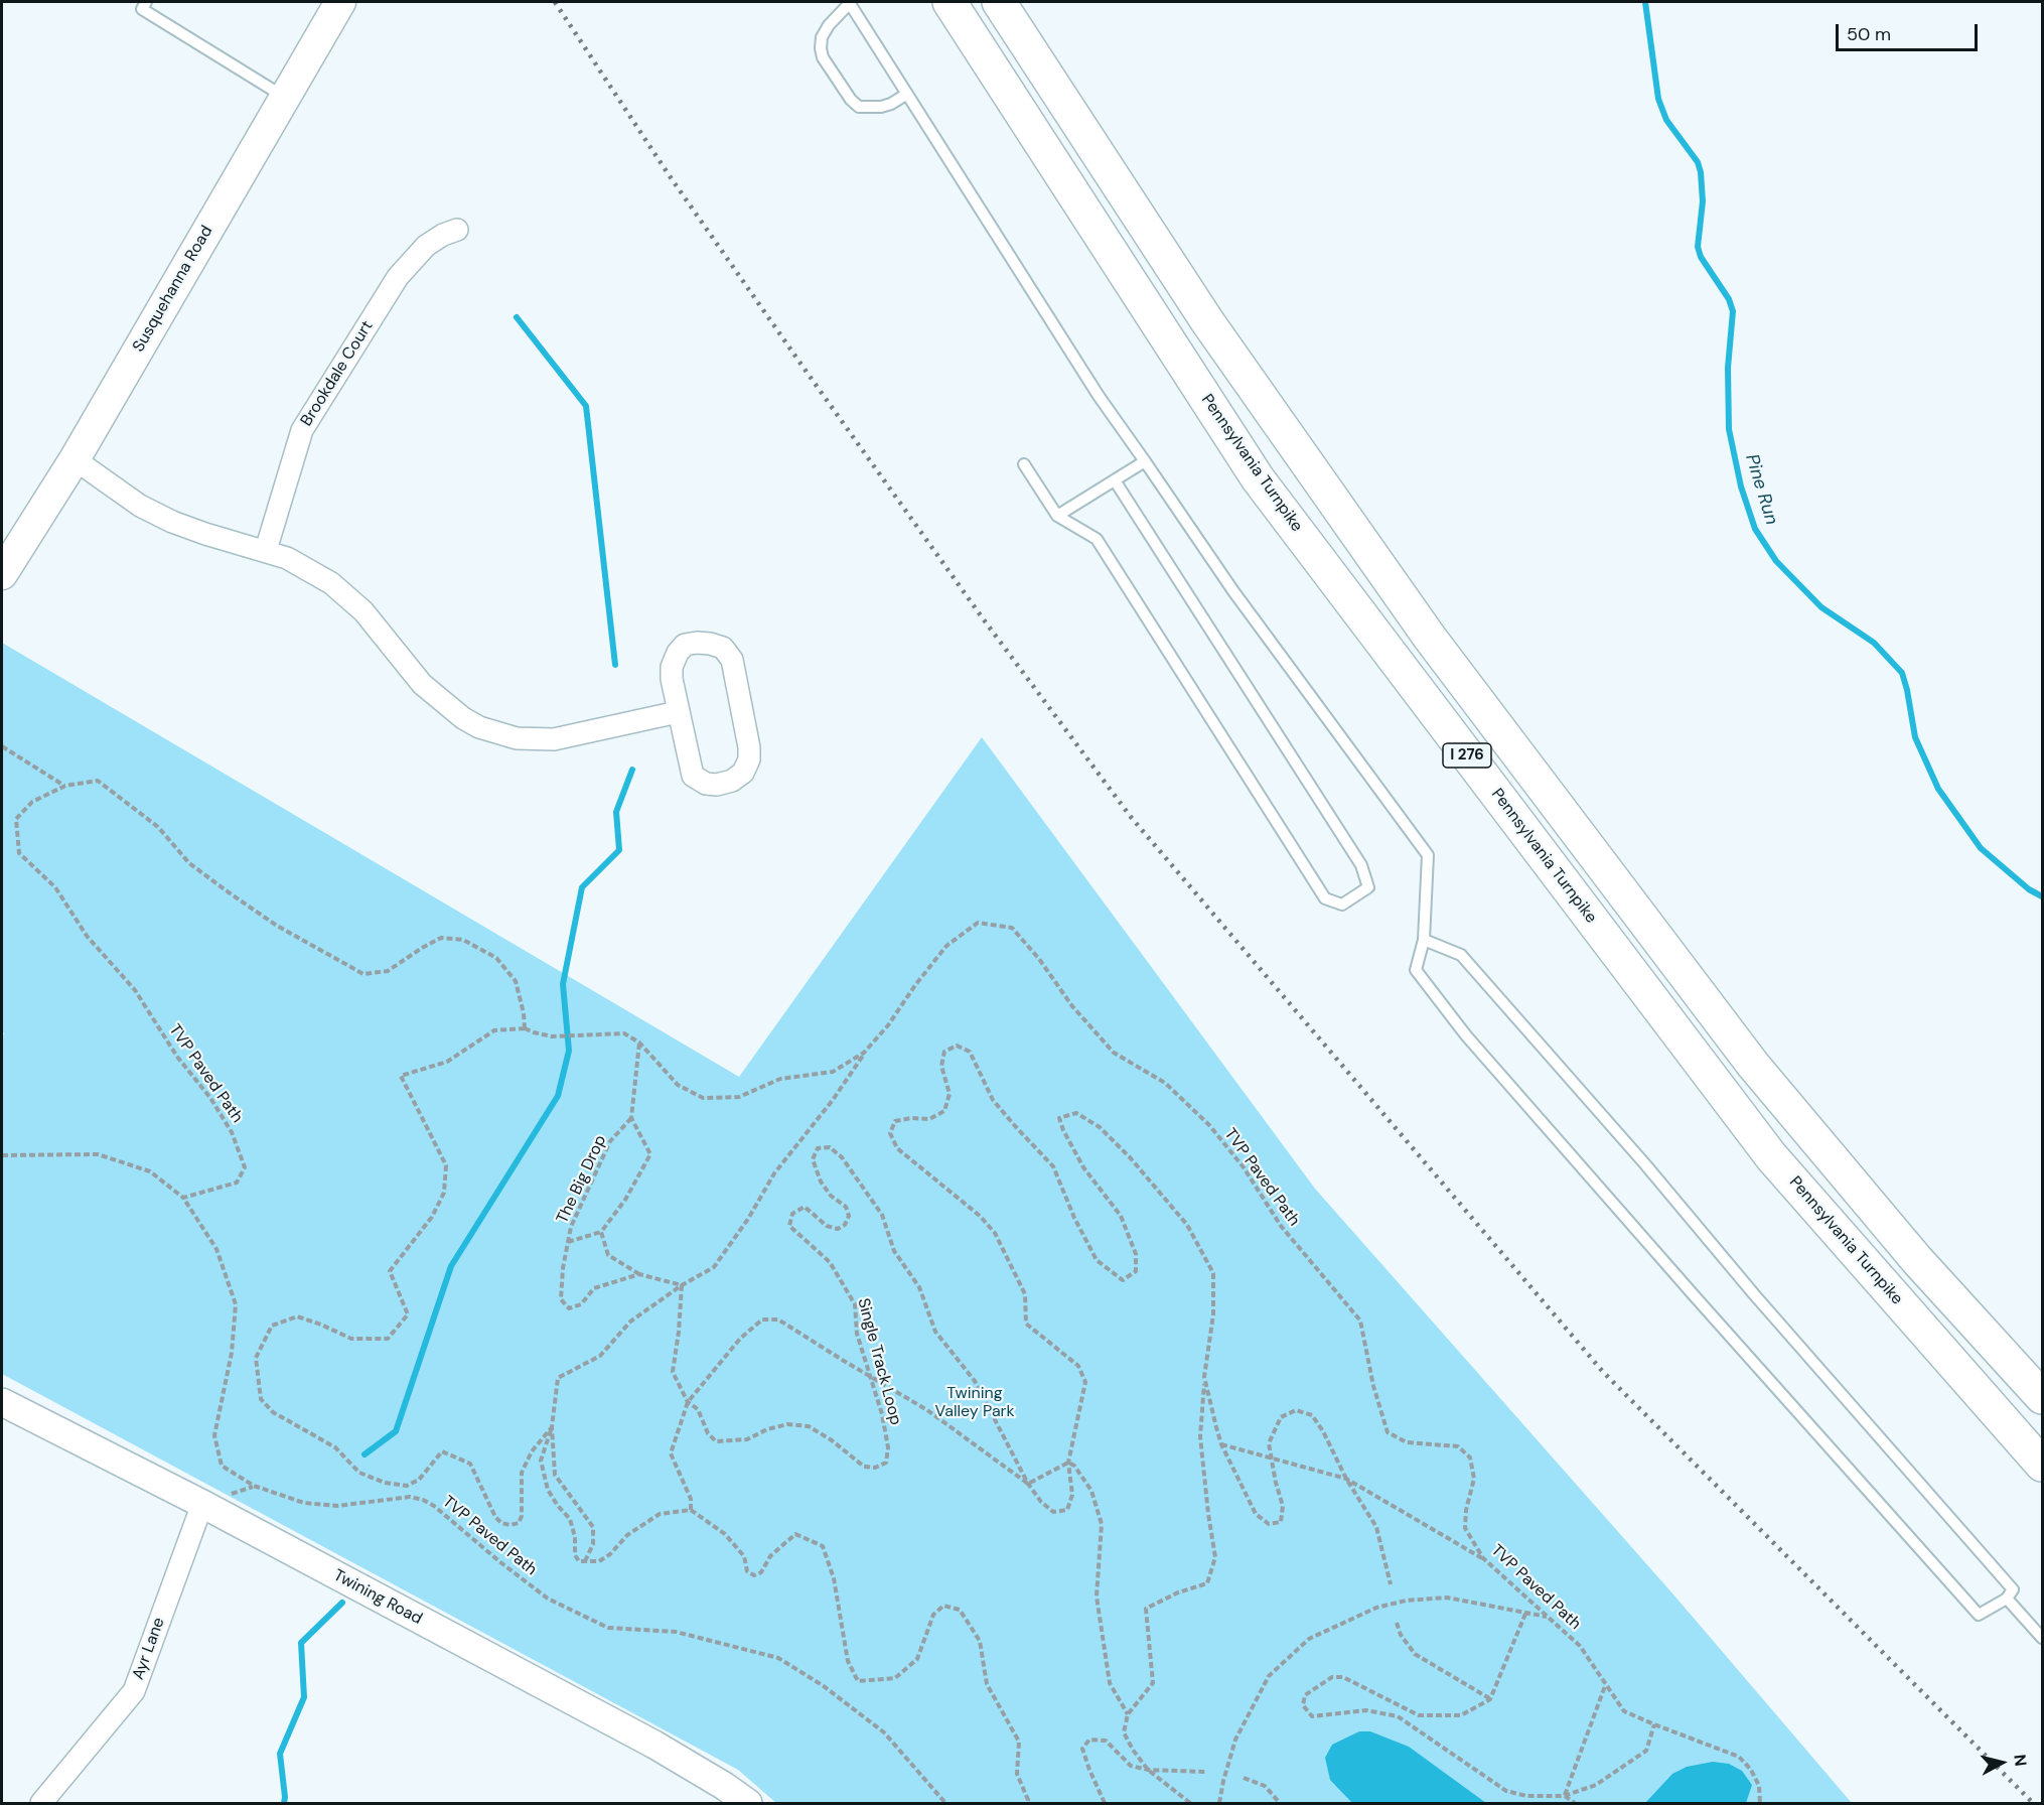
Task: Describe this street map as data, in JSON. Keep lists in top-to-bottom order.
{
  "streets": {
    "highway": ["Pennsylvania Turnpike", "I 276"],
    "main road": ["Susquehanna Road"],
    "street": ["Brookdale Court", "Twining Road", "Ayr Lane"],
    "path": ["TVP Paved Path", "The Big Drop", "Single Track Loop"]
  },
  "crossings": [
    ["Twining Road", "Ayr Lane"]
  ],
  "water": ["Pine Run"],
  "parks": ["Twining Valley Park"],
  "scale_bar": "50 m",
  "north": "right"
}
